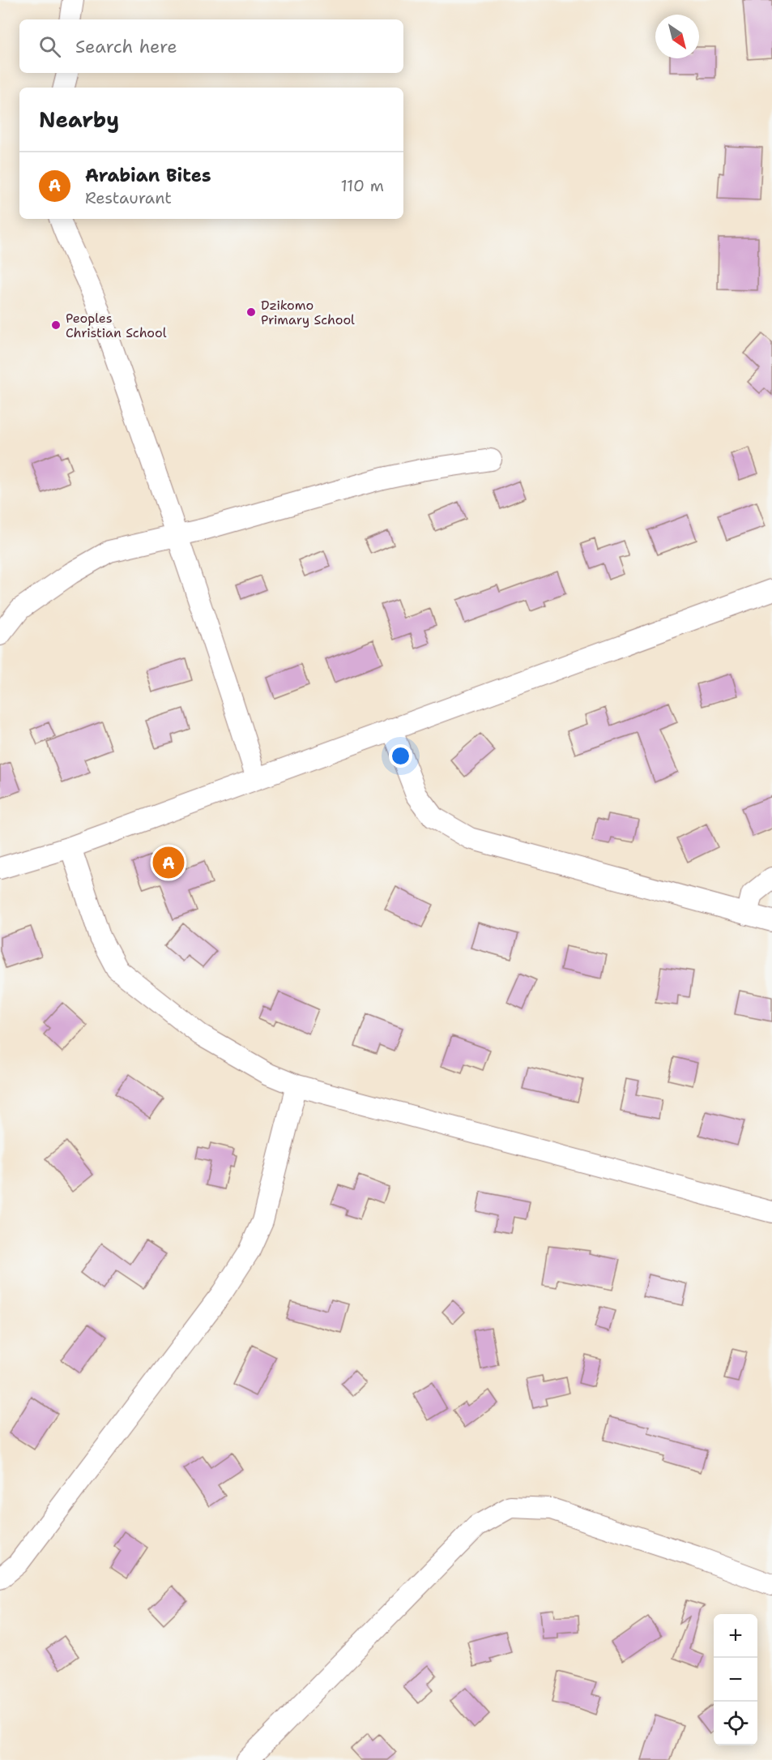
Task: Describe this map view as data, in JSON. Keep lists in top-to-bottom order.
{
  "places": ["Dzikomo Primary School", "Peoples Christian School"],
  "north": "bottom right",
  "page": {
    "search": "Search here",
    "heading": "Nearby",
    "list": [
      {
        "mark": "A",
        "name": "Arabian Bites",
        "note": "Restaurant",
        "value": "110 m"
      }
    ],
    "pins": "A",
    "map_buttons": ["+", "−"]
  }
}
